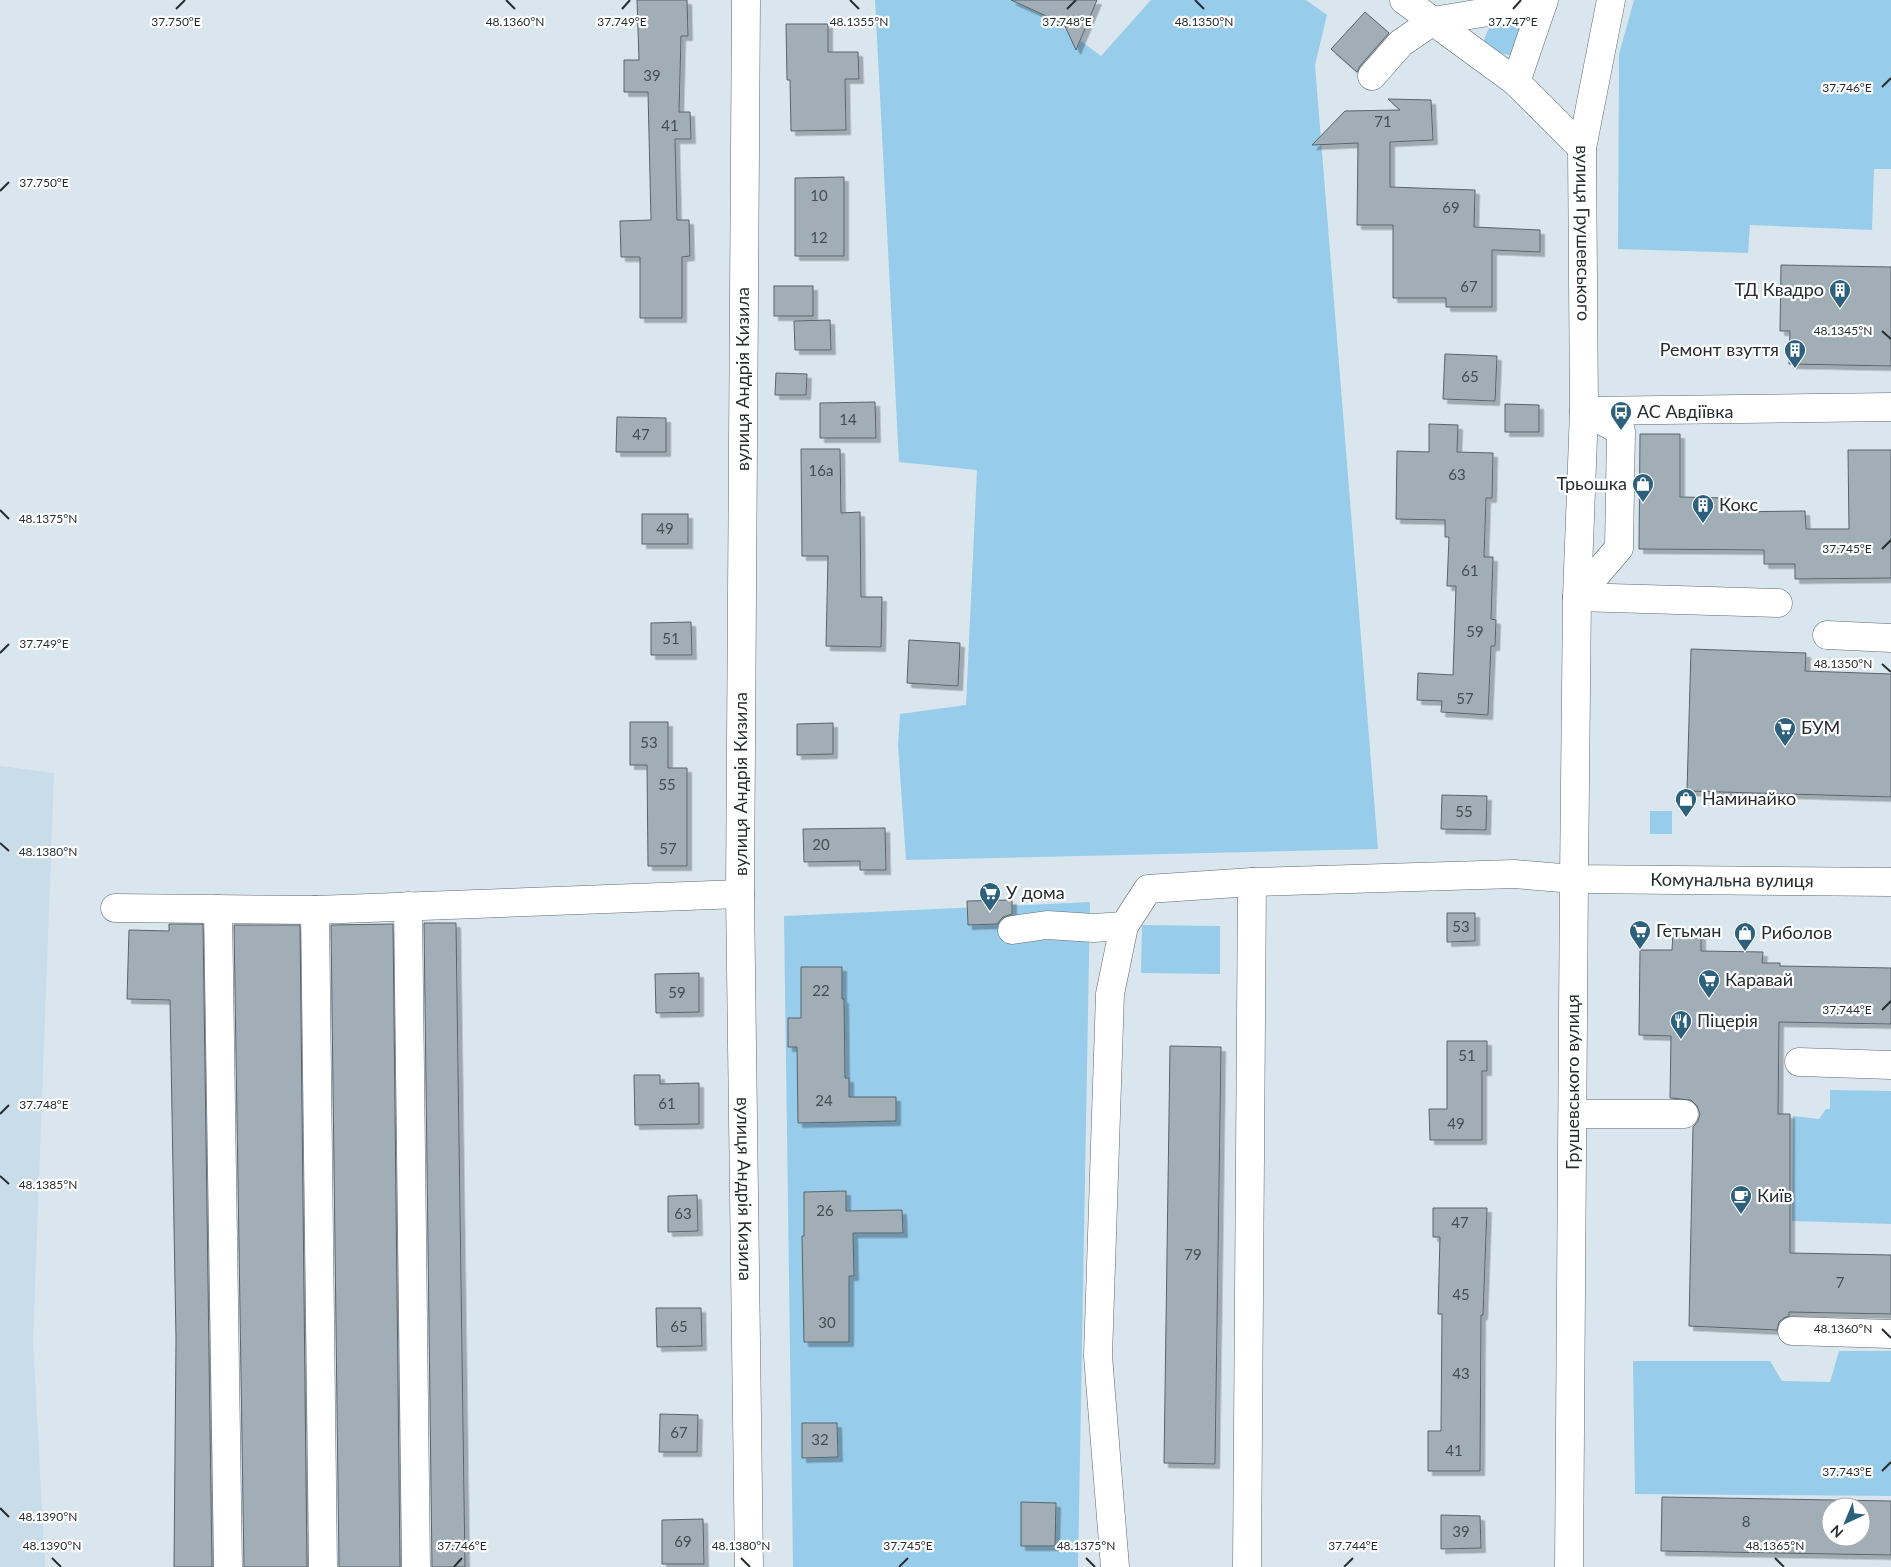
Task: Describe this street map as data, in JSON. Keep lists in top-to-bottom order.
{
  "streets": {
    "street": [
      "вулиця Грушевського",
      "вулиця Андрія Кизила",
      "Комунальна вулиця",
      "Грушевського вулиця"
    ]
  },
  "crossings": [
    ["вулиця Грушевського", "Грушевського вулиця"],
    ["Комунальна вулиця", "Грушевського вулиця"]
  ],
  "places": {
    "building": ["ТД Квадро", "Ремонт взуття", "Кокс"],
    "bus stop": ["АС Авдіївка"],
    "shop": ["Трьошка", "Наминайко", "Риболов"],
    "supermarket": [
      "БУМ",
      "У дома",
      "Гетьман",
      "Каравай"
    ],
    "restaurant": ["Піцерія"],
    "cafe": ["Київ"]
  },
  "house_numbers": [
    "39",
    "71",
    "41",
    "10",
    "69",
    "12",
    "67",
    "65",
    "14",
    "47",
    "16а",
    "63",
    "49",
    "61",
    "59",
    "51",
    "57",
    "53",
    "55",
    "55",
    "20",
    "57",
    "53",
    "22",
    "59",
    "51",
    "24",
    "61",
    "49",
    "26",
    "63",
    "47",
    "79",
    "7",
    "45",
    "30",
    "65",
    "43",
    "67",
    "32",
    "41",
    "8",
    "39",
    "69"
  ],
  "north": "bottom left",
  "coordinates": [
    "48.1360°N",
    "48.1355°N",
    "48.1350°N",
    "37.750°E",
    "37.749°E",
    "37.748°E",
    "37.747°E",
    "37.746°E",
    "48.1345°N",
    "48.1375°N",
    "37.745°E",
    "48.1380°N",
    "37.744°E",
    "48.1385°N",
    "37.743°E",
    "48.1390°N",
    "48.1365°N"
  ]
}
